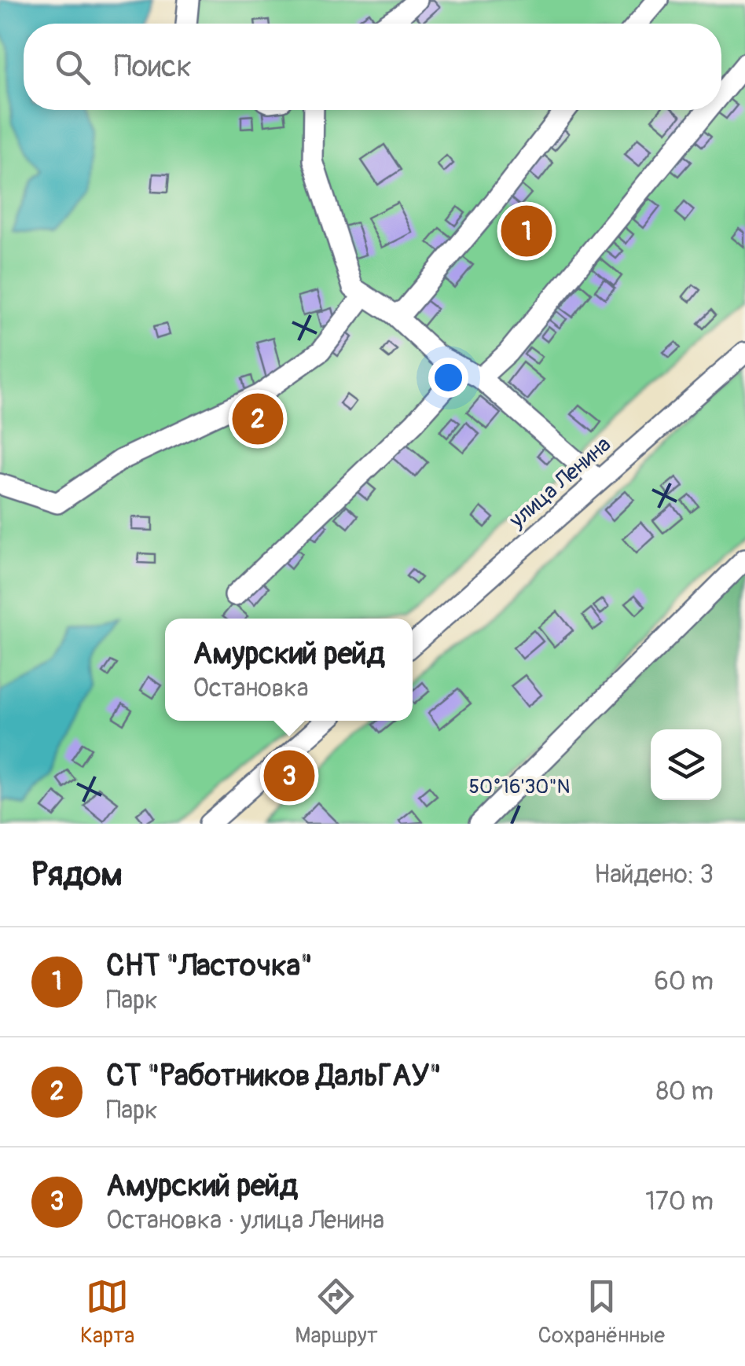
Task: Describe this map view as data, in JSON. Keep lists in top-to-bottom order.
{
  "streets": {
    "street": ["улица Ленина"]
  },
  "page": {
    "search": "Поиск",
    "pins": ["1", "2", "3"],
    "popup": ["Амурский рейд", "Остановка"],
    "heading": ["Рядом", "Найдено: 3"],
    "list": [
      {
        "mark": "1",
        "name": "СНТ \"Ласточка\"",
        "note": "Парк",
        "value": "60 m"
      },
      {
        "mark": "2",
        "name": "СТ \"Работников ДальГАУ\"",
        "note": "Парк",
        "value": "80 m"
      },
      {
        "mark": "3",
        "name": "Амурский рейд",
        "note": "Остановка · улица Ленина",
        "value": "170 m"
      }
    ],
    "nav": ["Карта", "Маршрут", "Сохранённые"]
  },
  "coordinates": ["50°16'30\"N"]
}
